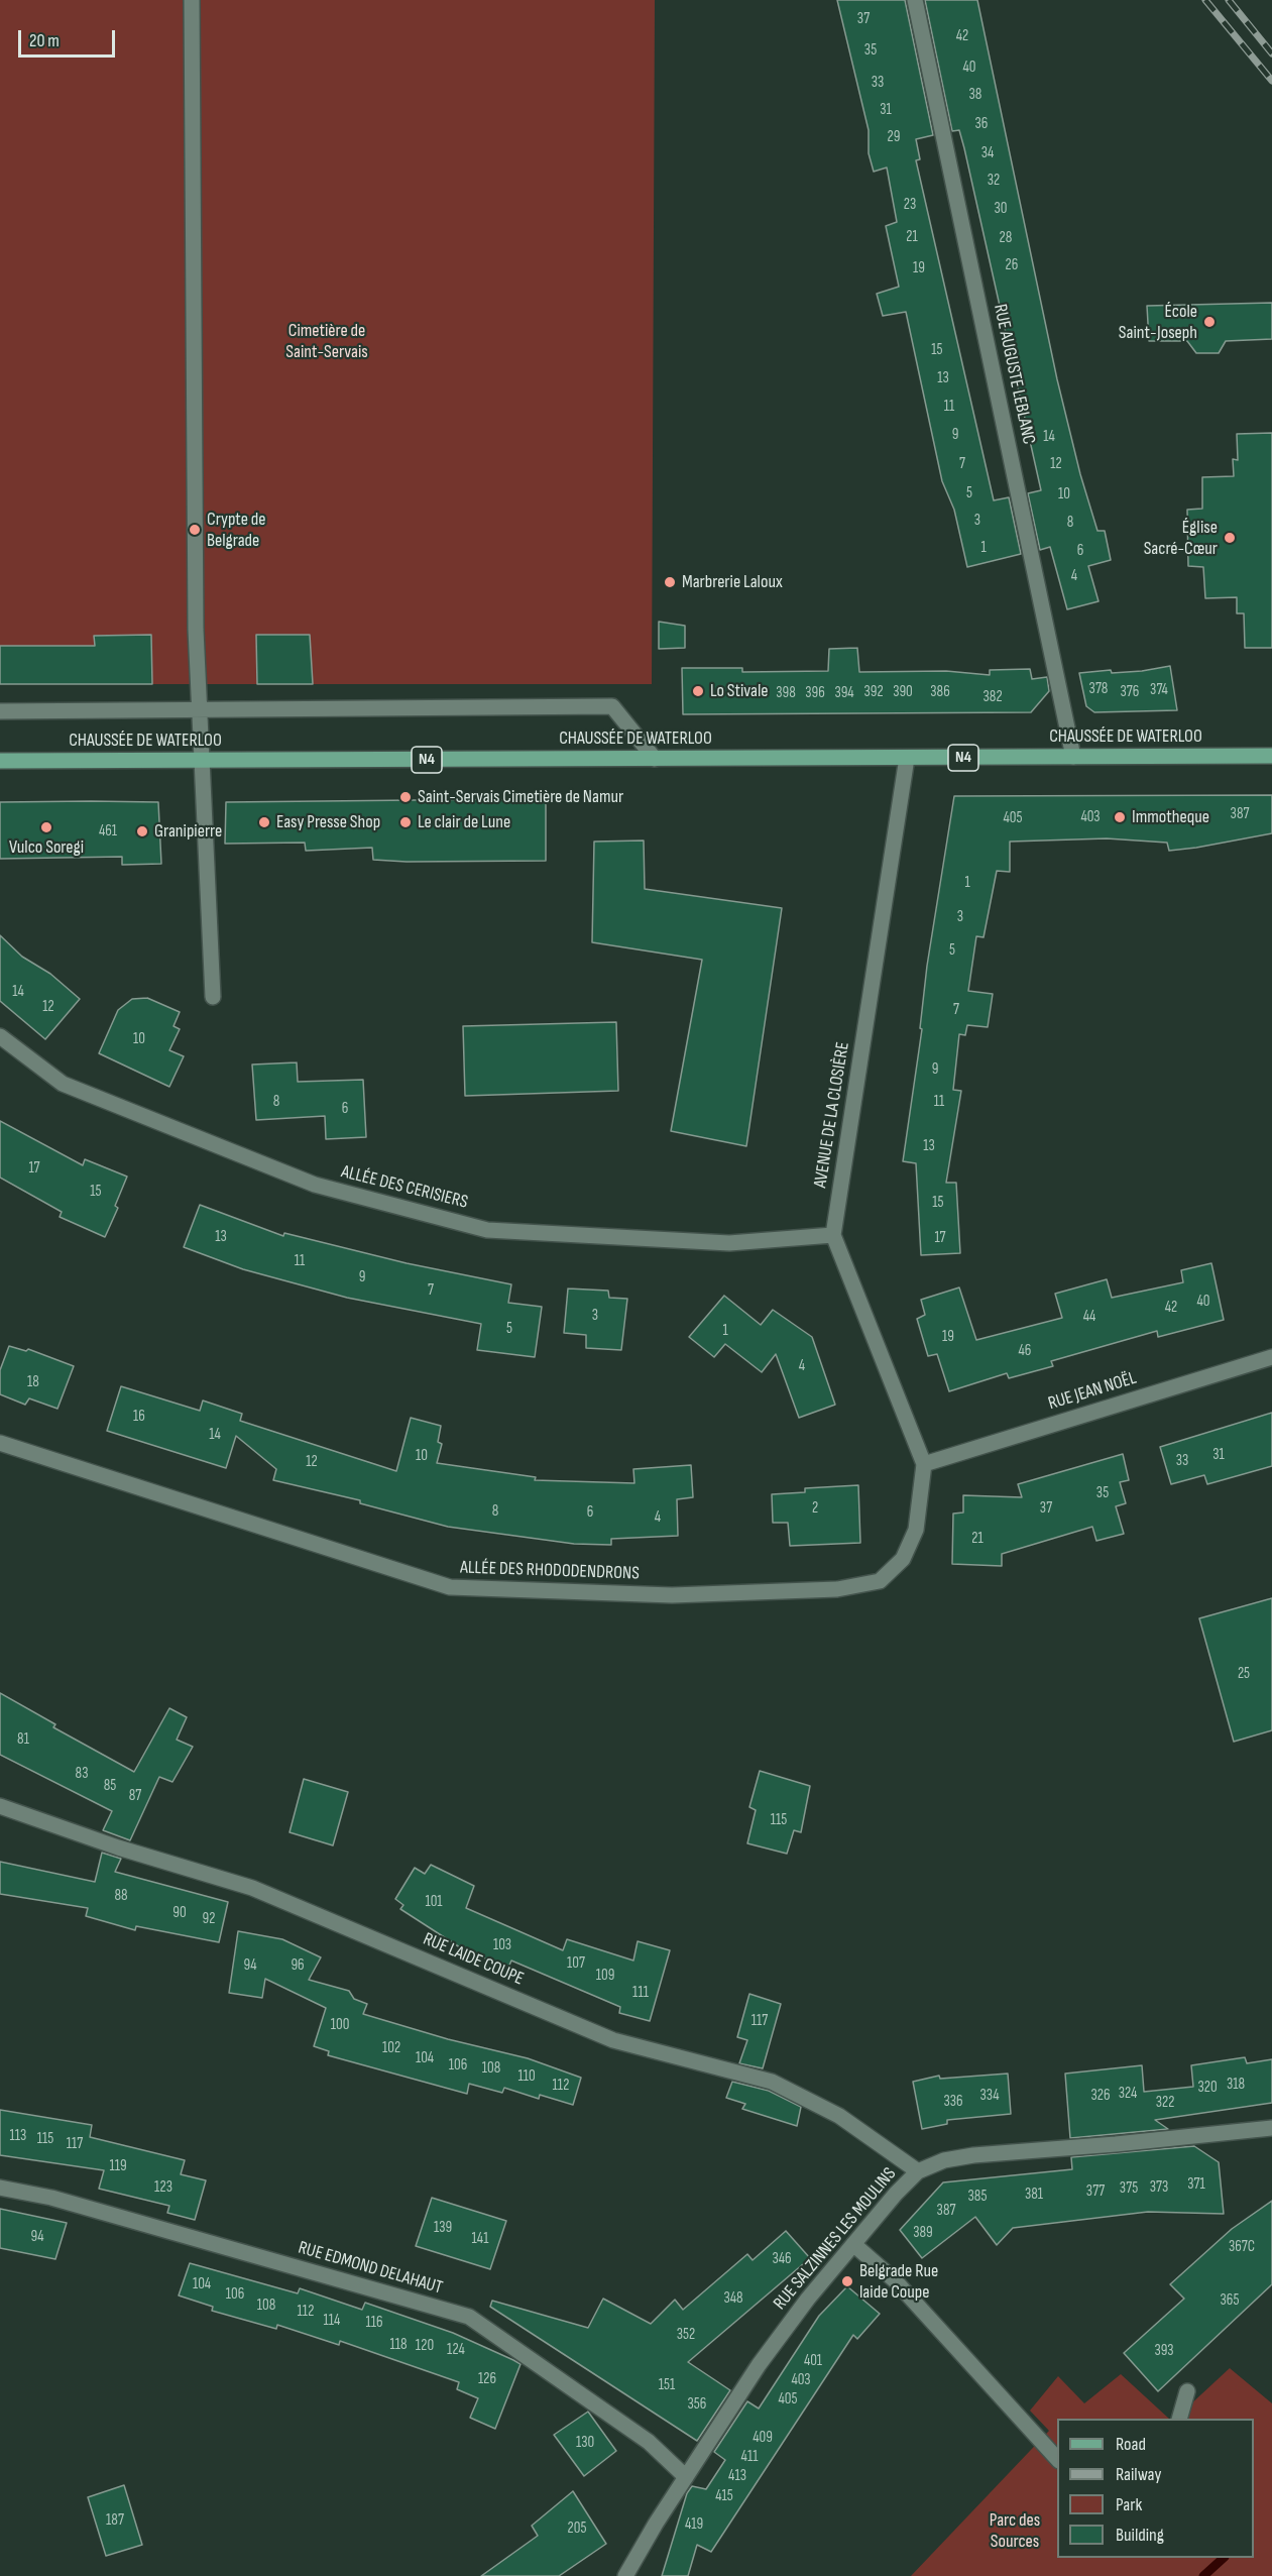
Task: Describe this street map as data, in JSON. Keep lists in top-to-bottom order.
{
  "streets": {
    "main road": ["CHAUSSÉE DE WATERLOO", "N4"],
    "street": [
      "RUE AUGUSTE LEBLANC",
      "AVENUE DE LA CLOSIÈRE",
      "ALLÉE DES CERISIERS",
      "RUE JEAN NOËL",
      "ALLÉE DES RHODODENDRONS",
      "RUE LAIDE COUPE",
      "RUE SALZINNES LES MOULINS",
      "RUE EDMOND DELAHAUT"
    ]
  },
  "crossings": [
    ["RUE AUGUSTE LEBLANC", "CHAUSSÉE DE WATERLOO"],
    ["CHAUSSÉE DE WATERLOO", "AVENUE DE LA CLOSIÈRE"],
    ["AVENUE DE LA CLOSIÈRE", "ALLÉE DES CERISIERS"],
    ["RUE JEAN NOËL", "ALLÉE DES RHODODENDRONS"],
    ["RUE LAIDE COUPE", "RUE SALZINNES LES MOULINS"],
    ["RUE SALZINNES LES MOULINS", "RUE EDMOND DELAHAUT"]
  ],
  "parks": ["Cimetière de Saint-Servais", "Parc des Sources"],
  "places": [
    "École Saint-Joseph",
    "Crypte de Belgrade",
    "Église Sacré-Cœur",
    "Marbrerie Laloux",
    "Lo Stivale",
    "Saint-Servais Cimetière de Namur",
    "Immotheque",
    "Easy Presse Shop",
    "Le clair de Lune",
    "Vulco Soregi",
    "Granipierre",
    "Belgrade Rue laide Coupe"
  ],
  "house_numbers": [
    "37",
    "42",
    "35",
    "40",
    "33",
    "38",
    "31",
    "36",
    "29",
    "34",
    "32",
    "23",
    "30",
    "21",
    "28",
    "26",
    "19",
    "15",
    "13",
    "11",
    "9",
    "14",
    "7",
    "12",
    "5",
    "10",
    "3",
    "8",
    "1",
    "6",
    "4",
    "378",
    "374",
    "392",
    "390",
    "386",
    "376",
    "398",
    "396",
    "394",
    "382",
    "387",
    "403",
    "405",
    "461",
    "1",
    "3",
    "5",
    "14",
    "12",
    "7",
    "10",
    "9",
    "8",
    "11",
    "6",
    "13",
    "17",
    "15",
    "15",
    "13",
    "17",
    "11",
    "9",
    "7",
    "40",
    "42",
    "3",
    "44",
    "5",
    "1",
    "19",
    "46",
    "4",
    "18",
    "16",
    "14",
    "31",
    "10",
    "33",
    "12",
    "35",
    "2",
    "37",
    "8",
    "6",
    "4",
    "21",
    "25",
    "81",
    "83",
    "85",
    "87",
    "115",
    "88",
    "101",
    "90",
    "92",
    "103",
    "107",
    "94",
    "96",
    "109",
    "111",
    "117",
    "100",
    "102",
    "104",
    "106",
    "108",
    "110",
    "318",
    "112",
    "320",
    "324",
    "334",
    "326",
    "336",
    "322",
    "113",
    "115",
    "117",
    "119",
    "371",
    "123",
    "373",
    "375",
    "377",
    "381",
    "385",
    "387",
    "139",
    "389",
    "94",
    "141",
    "367C",
    "346",
    "104",
    "106",
    "348",
    "365",
    "108",
    "112",
    "114",
    "116",
    "352",
    "118",
    "120",
    "124",
    "393",
    "401",
    "126",
    "403",
    "151",
    "405",
    "356",
    "409",
    "130",
    "411",
    "413",
    "415",
    "187",
    "419",
    "205"
  ],
  "legend": [
    "Road",
    "Railway",
    "Park",
    "Building"
  ],
  "scale_bar": "20 m"
}
